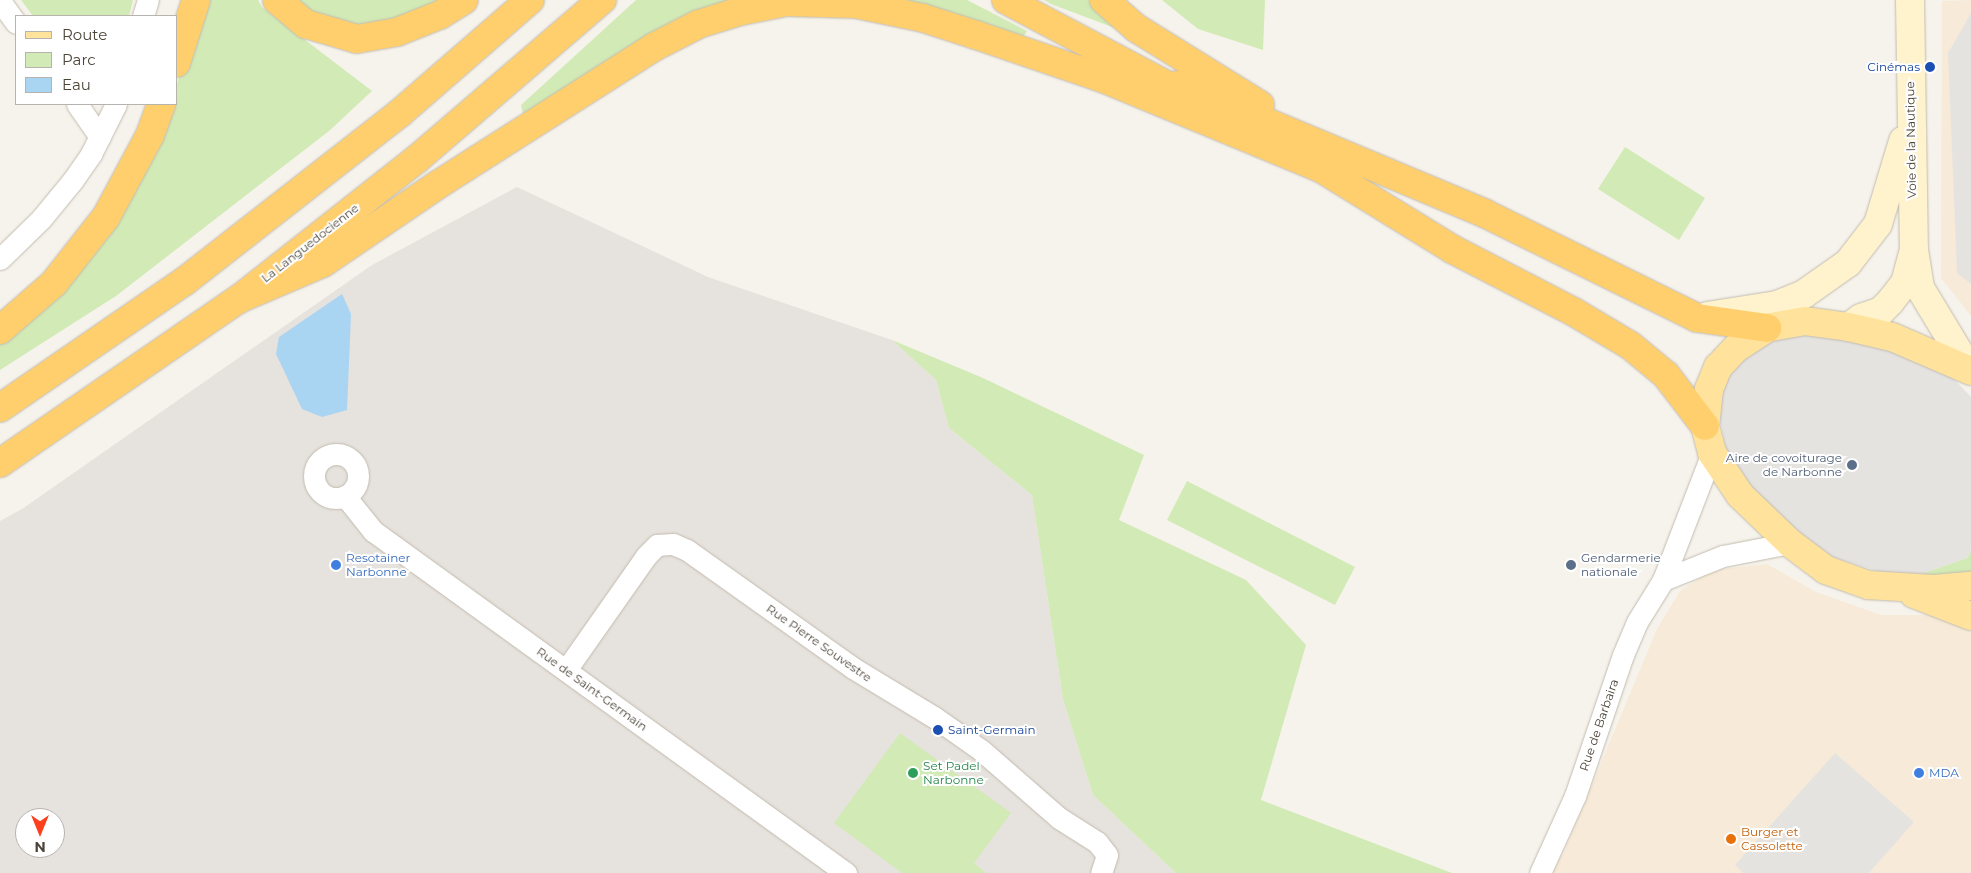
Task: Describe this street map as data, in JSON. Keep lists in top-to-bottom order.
{
  "streets": {
    "highway": ["La Languedocienne"],
    "street": [
      "Voie de la Nautique",
      "Rue Pierre Souvestre",
      "Rue de Saint-Germain",
      "Rue de Barbaira"
    ]
  },
  "crossings": [
    ["Rue Pierre Souvestre", "Rue de Saint-Germain"]
  ],
  "places": [
    "Cinémas",
    "Aire de covoiturage de Narbonne",
    "Resotainer Narbonne",
    "Gendarmerie nationale",
    "Saint-Germain",
    "Set Padel Narbonne",
    "MDA",
    "Burger et Cassolette"
  ],
  "legend": ["Route", "Parc", "Eau"],
  "north": "bottom"
}
